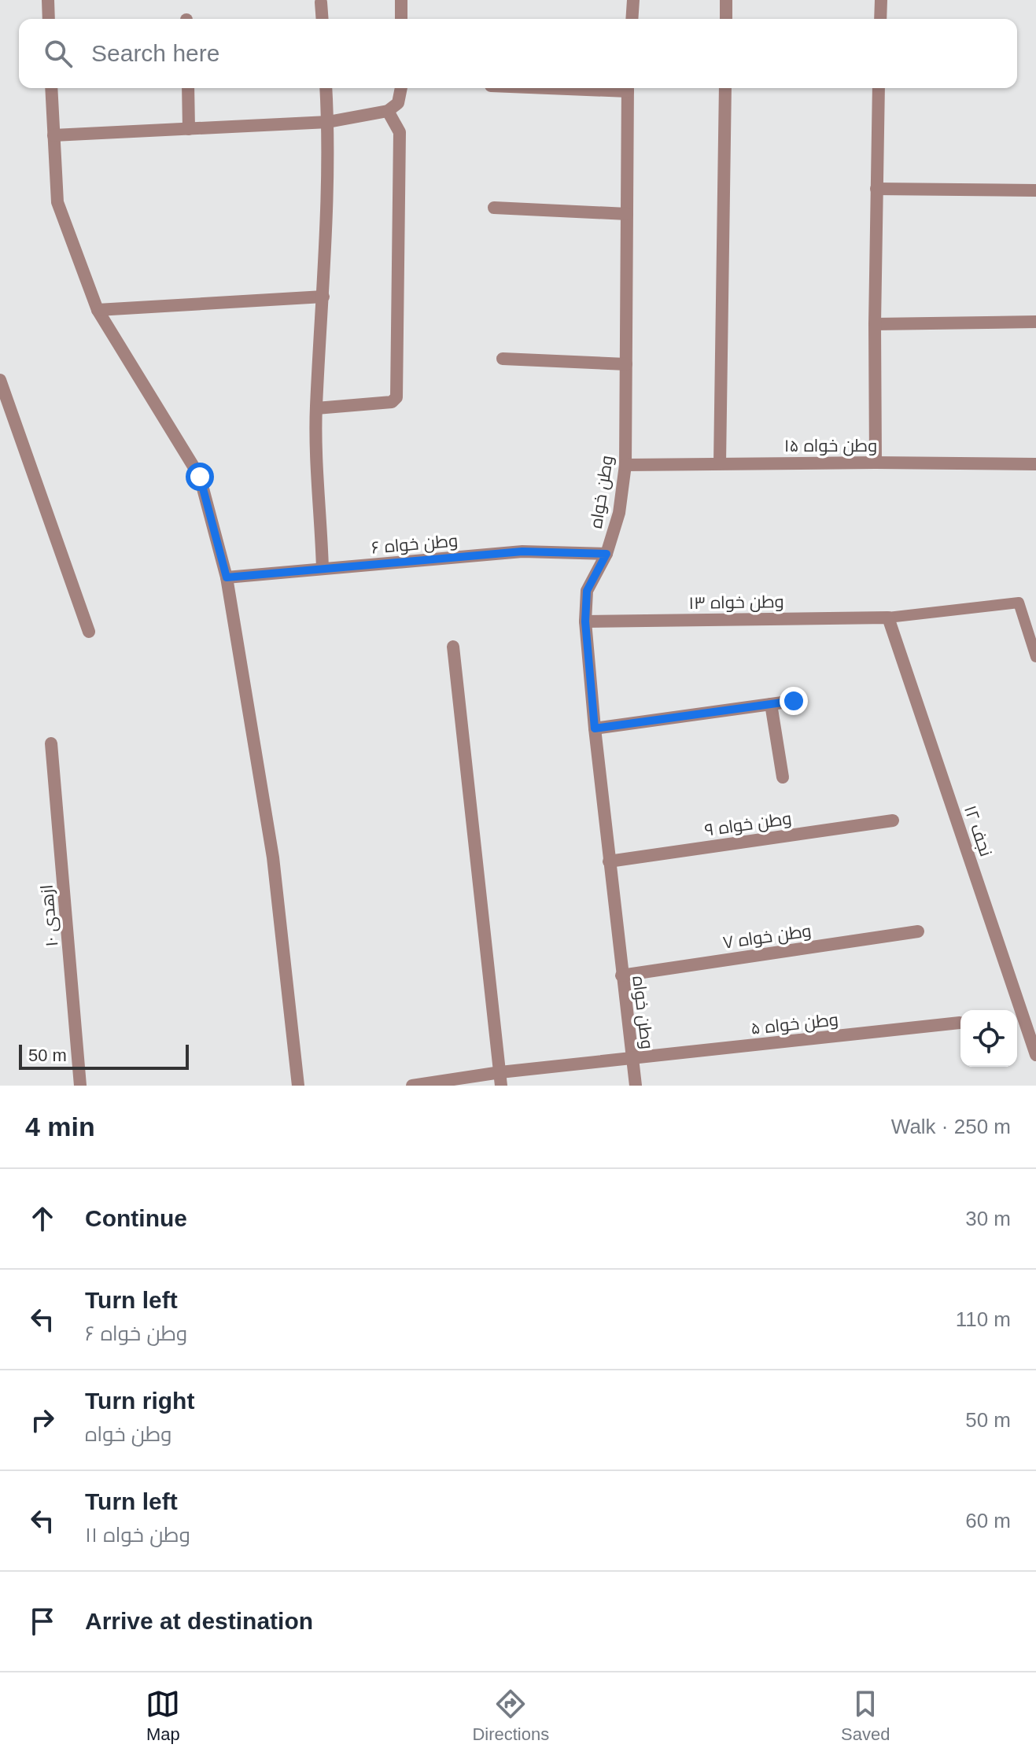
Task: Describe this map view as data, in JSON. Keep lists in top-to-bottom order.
{
  "streets": {
    "street": [
      "وطن خواه ۱۵",
      "وطن خواه",
      "وطن خواه ۶",
      "وطن خواه ۱۳",
      "وطن خواه ۹",
      "نجف ۱۲",
      "ازهدی ۱۰",
      "وطن خواه ۷",
      "وطن خواه ۵"
    ]
  },
  "crossings": [
    ["وطن خواه ۱۵", "وطن خواه"],
    ["وطن خواه", "وطن خواه ۶"],
    ["وطن خواه", "وطن خواه ۱۳"],
    ["وطن خواه", "وطن خواه ۹"],
    ["وطن خواه", "وطن خواه ۷"],
    ["وطن خواه", "وطن خواه ۵"],
    ["وطن خواه ۱۳", "نجف ۱۲"]
  ],
  "scale_bar": "50 m",
  "page": {
    "search": "Search here",
    "scale": "50 m",
    "heading": ["4 min", "Walk · 250 m"],
    "list": [
      ["Continue", "30 m"],
      ["Turn left", "وطن خواه ۶", "110 m"],
      ["Turn right", "وطن خواه", "50 m"],
      ["Turn left", "وطن خواه ۱۱", "60 m"],
      "Arrive at destination"
    ],
    "nav": ["Map", "Directions", "Saved"]
  }
}
